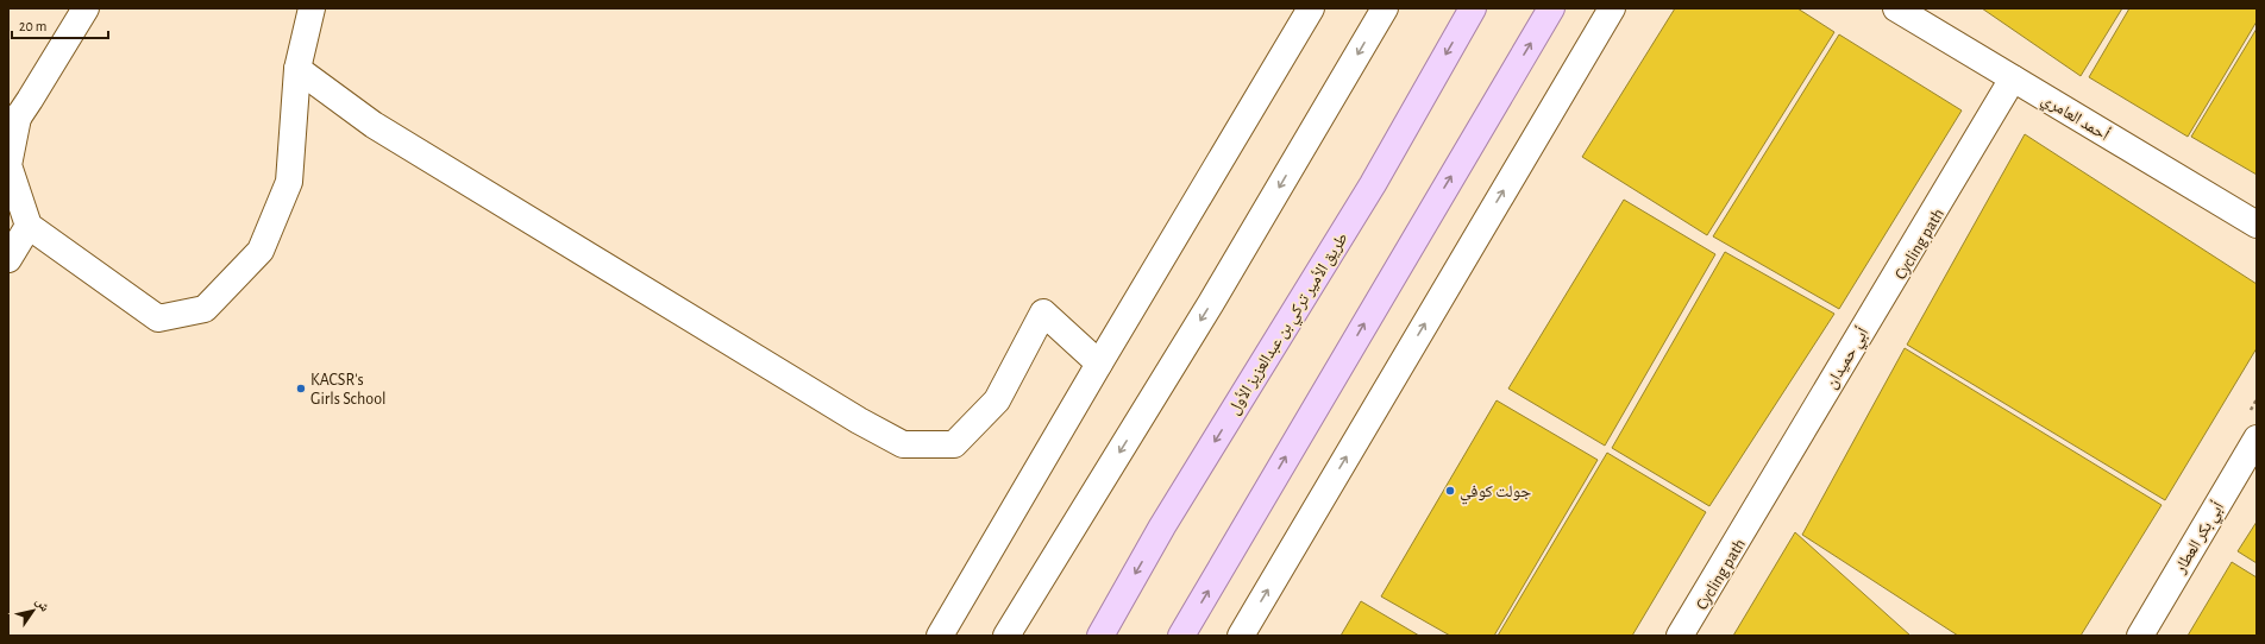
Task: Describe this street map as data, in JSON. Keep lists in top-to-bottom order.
{
  "streets": {
    "main road": ["طريق الأمير تركي بن عبدالعزيز الأول"],
    "street": ["أحمد العامري", "أبي حميدان", "أبي بكر العطار"]
  },
  "crossings": [
    ["أحمد العامري", "أبي حميدان"]
  ],
  "places": ["KACSR's Girls School", "جولت كوفي"],
  "scale_bar": "20 m",
  "north": "top right"
}
